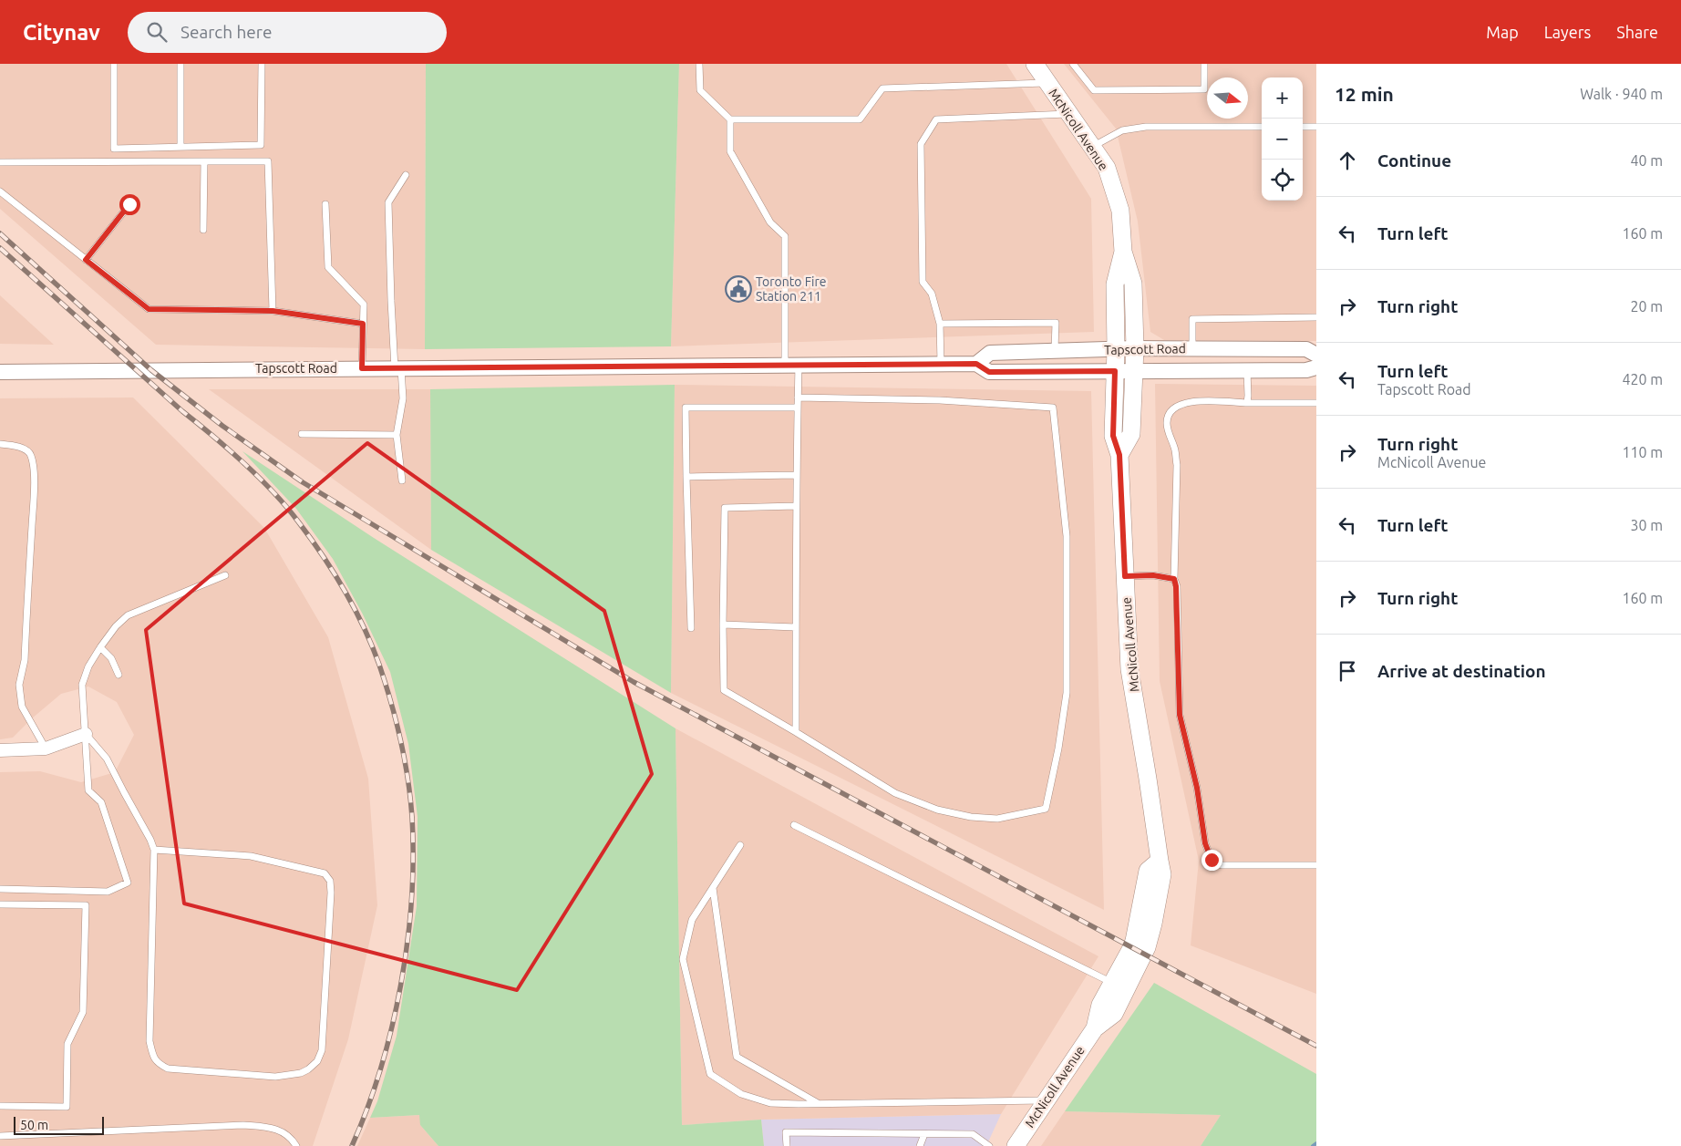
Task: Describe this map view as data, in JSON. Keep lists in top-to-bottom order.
{
  "streets": {
    "main road": ["McNicoll Avenue"],
    "street": ["Tapscott Road"]
  },
  "crossings": [
    ["McNicoll Avenue", "Tapscott Road"]
  ],
  "places": {
    "public building": ["Toronto Fire Station 211"]
  },
  "scale_bar": "50 m",
  "north": "right",
  "page": {
    "header": "Citynav",
    "search": "Search here",
    "nav": ["Map", "Layers", "Share"],
    "heading": ["12 min", "Walk · 940 m"],
    "map_buttons": ["+", "−"],
    "list": [
      ["Continue", "40 m"],
      ["Turn left", "160 m"],
      ["Turn right", "20 m"],
      ["Turn left", "Tapscott Road", "420 m"],
      ["Turn right", "McNicoll Avenue", "110 m"],
      ["Turn left", "30 m"],
      ["Turn right", "160 m"],
      "Arrive at destination"
    ],
    "scale": "50 m"
  }
}
